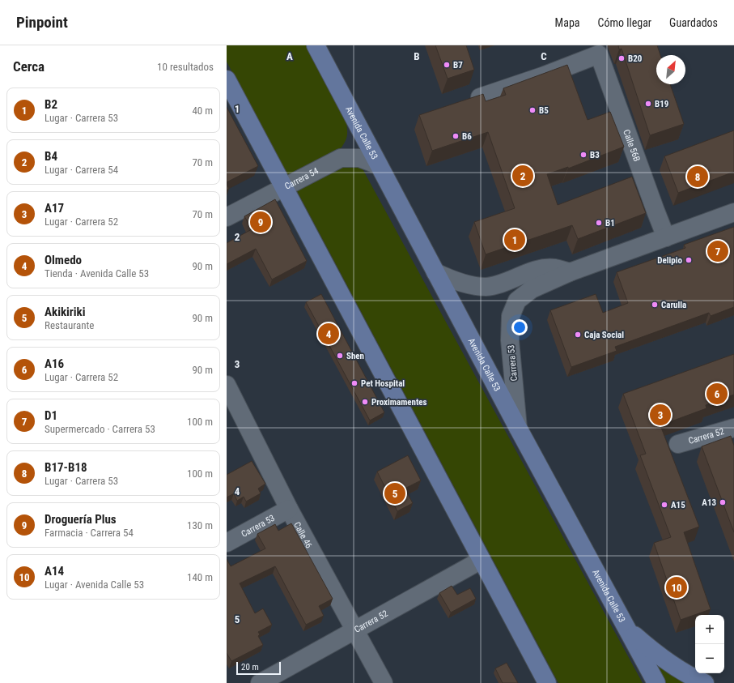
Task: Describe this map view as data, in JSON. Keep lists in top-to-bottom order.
{
  "streets": {
    "main road": ["Avenida Calle 53"],
    "street": [
      "Calle 56B",
      "Carrera 54",
      "Carrera 53",
      "Carrera 52",
      "Calle 46"
    ]
  },
  "crossings": [
    ["Avenida Calle 53", "Carrera 54"],
    ["Avenida Calle 53", "Carrera 53"],
    ["Calle 56B", "Carrera 53"],
    ["Carrera 53", "Calle 46"],
    ["Carrera 52", "Calle 46"]
  ],
  "places": [
    "B20",
    "B7",
    "B19",
    "B5",
    "B6",
    "B3",
    "B1",
    "Delipio",
    "Carulla",
    "Caja Social",
    "Shen",
    "Pet Hospital",
    "Proximamentes",
    "A13",
    "A15"
  ],
  "scale_bar": "20 m",
  "north": "top right",
  "page": {
    "header": "Pinpoint",
    "nav": ["Mapa", "Cómo llegar", "Guardados"],
    "heading": ["Cerca", "10 resultados"],
    "list": [
      {
        "mark": "1",
        "name": "B2",
        "note": "Lugar · Carrera 53",
        "value": "40 m"
      },
      {
        "mark": "2",
        "name": "B4",
        "note": "Lugar · Carrera 54",
        "value": "70 m"
      },
      {
        "mark": "3",
        "name": "A17",
        "note": "Lugar · Carrera 52",
        "value": "70 m"
      },
      {
        "mark": "4",
        "name": "Olmedo",
        "note": "Tienda · Avenida Calle 53",
        "value": "90 m"
      },
      {
        "mark": "5",
        "name": "Akikiriki",
        "note": "Restaurante",
        "value": "90 m"
      },
      {
        "mark": "6",
        "name": "A16",
        "note": "Lugar · Carrera 52",
        "value": "90 m"
      },
      {
        "mark": "7",
        "name": "D1",
        "note": "Supermercado · Carrera 53",
        "value": "100 m"
      },
      {
        "mark": "8",
        "name": "B17-B18",
        "note": "Lugar · Carrera 53",
        "value": "100 m"
      },
      {
        "mark": "9",
        "name": "Droguería Plus",
        "note": "Farmacia · Carrera 54",
        "value": "130 m"
      },
      {
        "mark": "10",
        "name": "A14",
        "note": "Lugar · Avenida Calle 53",
        "value": "140 m"
      }
    ],
    "pins": [
      "2",
      "8",
      "9",
      "1",
      "7",
      "4",
      "6",
      "3",
      "5",
      "10"
    ],
    "map_buttons": ["+", "−"],
    "scale": "20 m"
  },
  "grid": {
    "columns": ["A", "B", "C"],
    "rows": [
      "1",
      "2",
      "3",
      "4",
      "5"
    ]
  }
}
